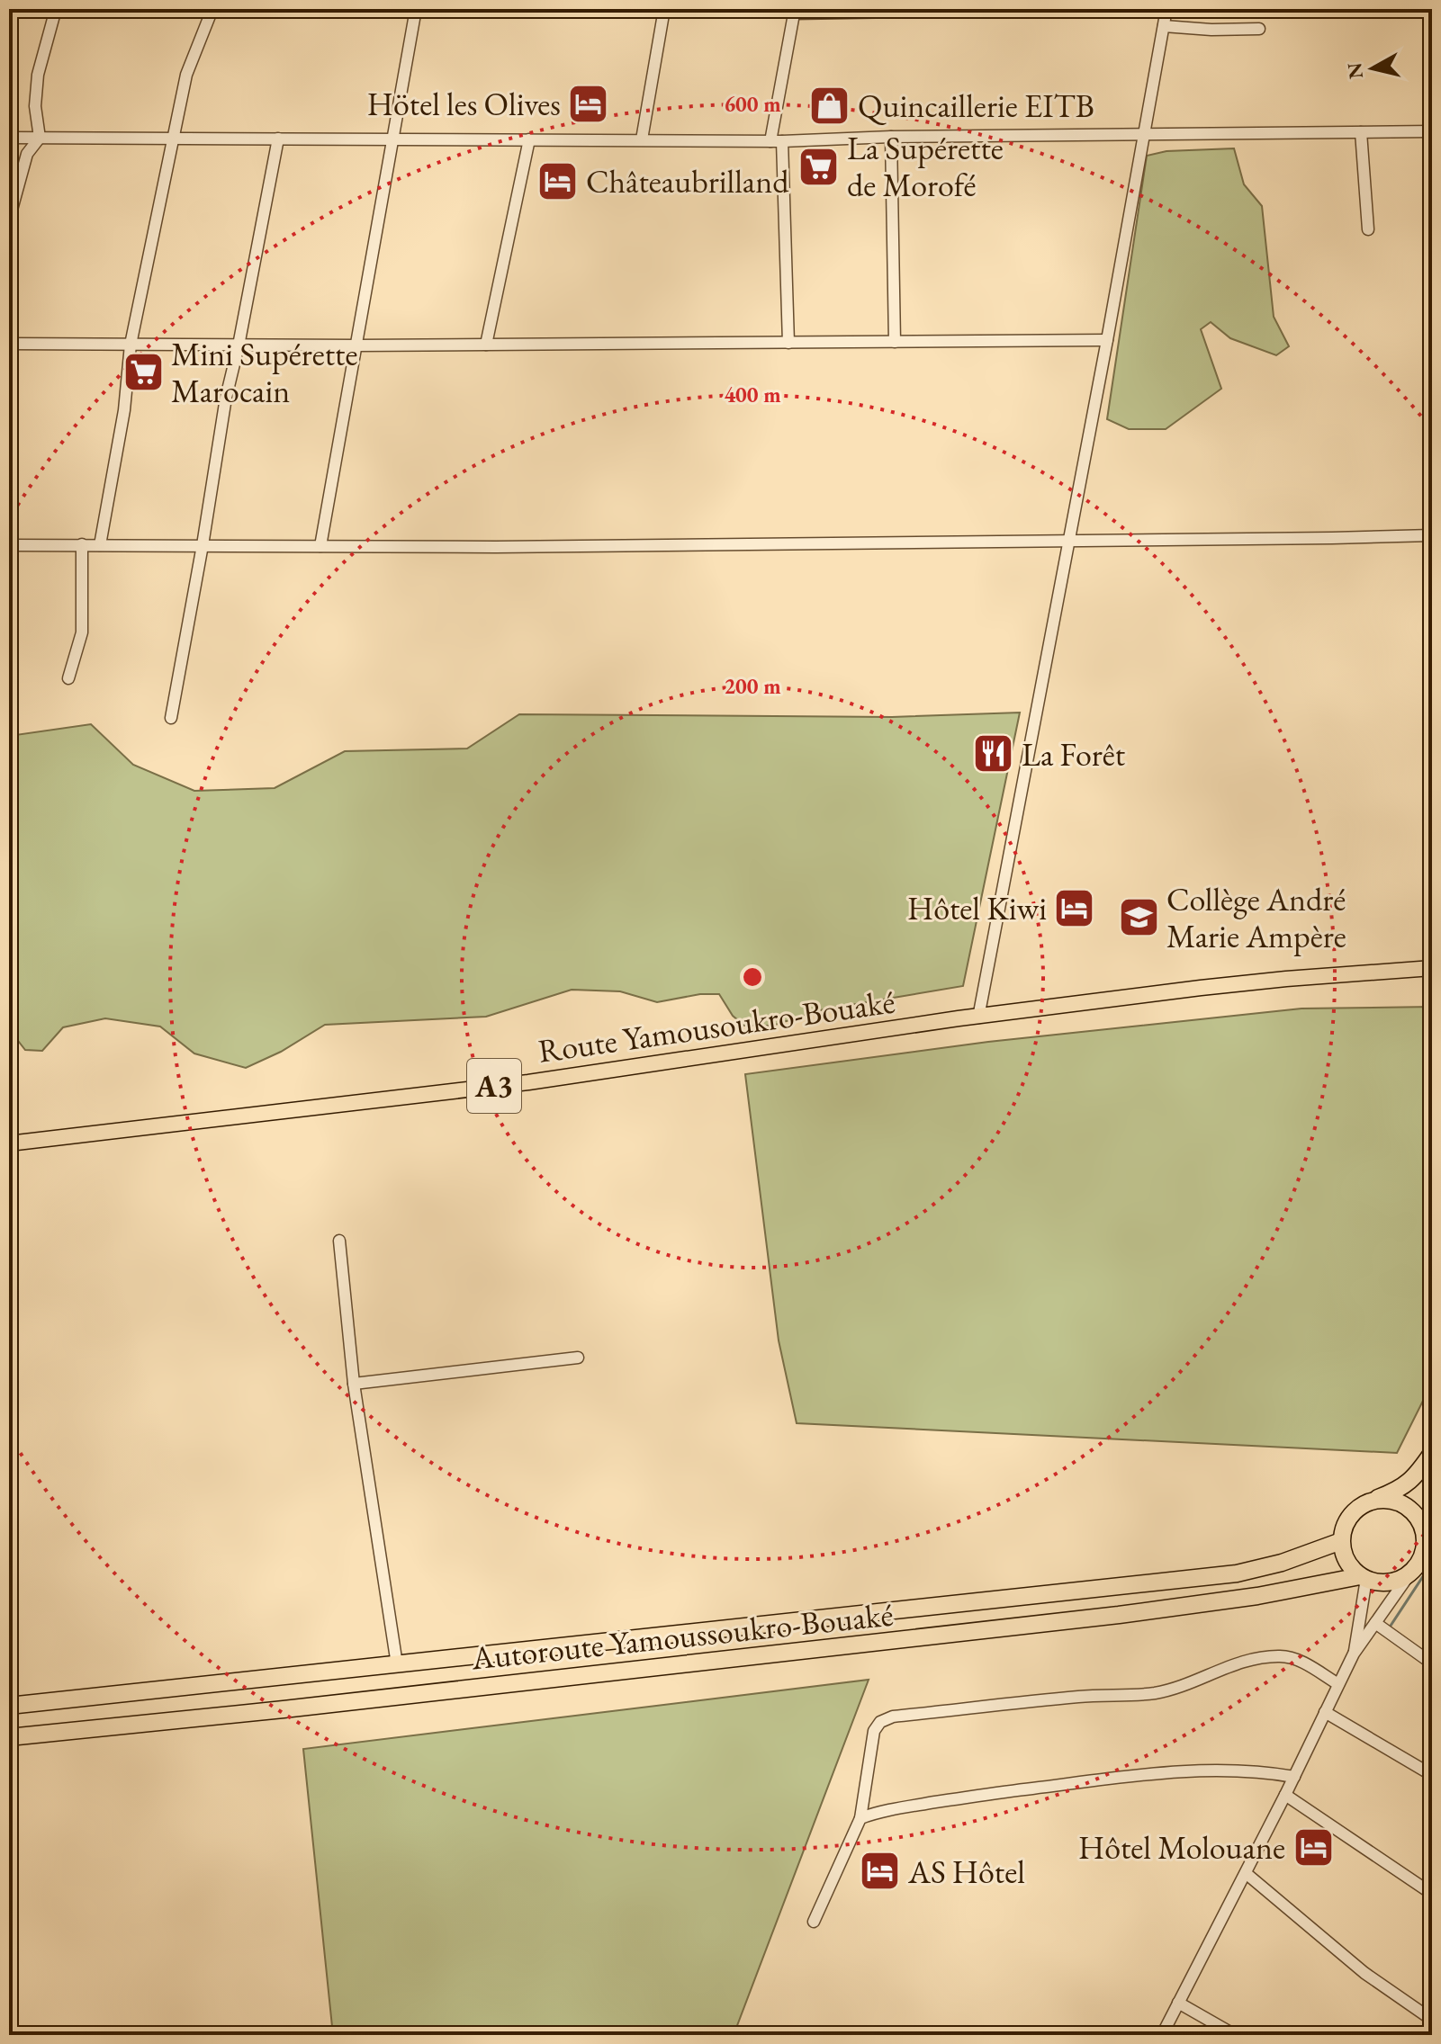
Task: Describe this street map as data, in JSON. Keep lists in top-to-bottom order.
{
  "streets": {
    "highway": ["Autoroute Yamoussoukro-Bouaké"],
    "main road": ["Route Yamousoukro-Bouaké", "A3"]
  },
  "places": {
    "hotel": [
      "Hötel les Olives",
      "Châteaubrilland",
      "Hôtel Kiwi",
      "Hôtel Molouane",
      "AS Hôtel"
    ],
    "shop": ["Quincaillerie EITB"],
    "supermarket": ["La Supérette de Morofé", "Mini Supérette Marocain"],
    "restaurant": ["La Forêt"],
    "school or university": ["Collège André Marie Ampère"]
  },
  "north": "left",
  "rings": ["600 m", "400 m", "200 m"]
}
